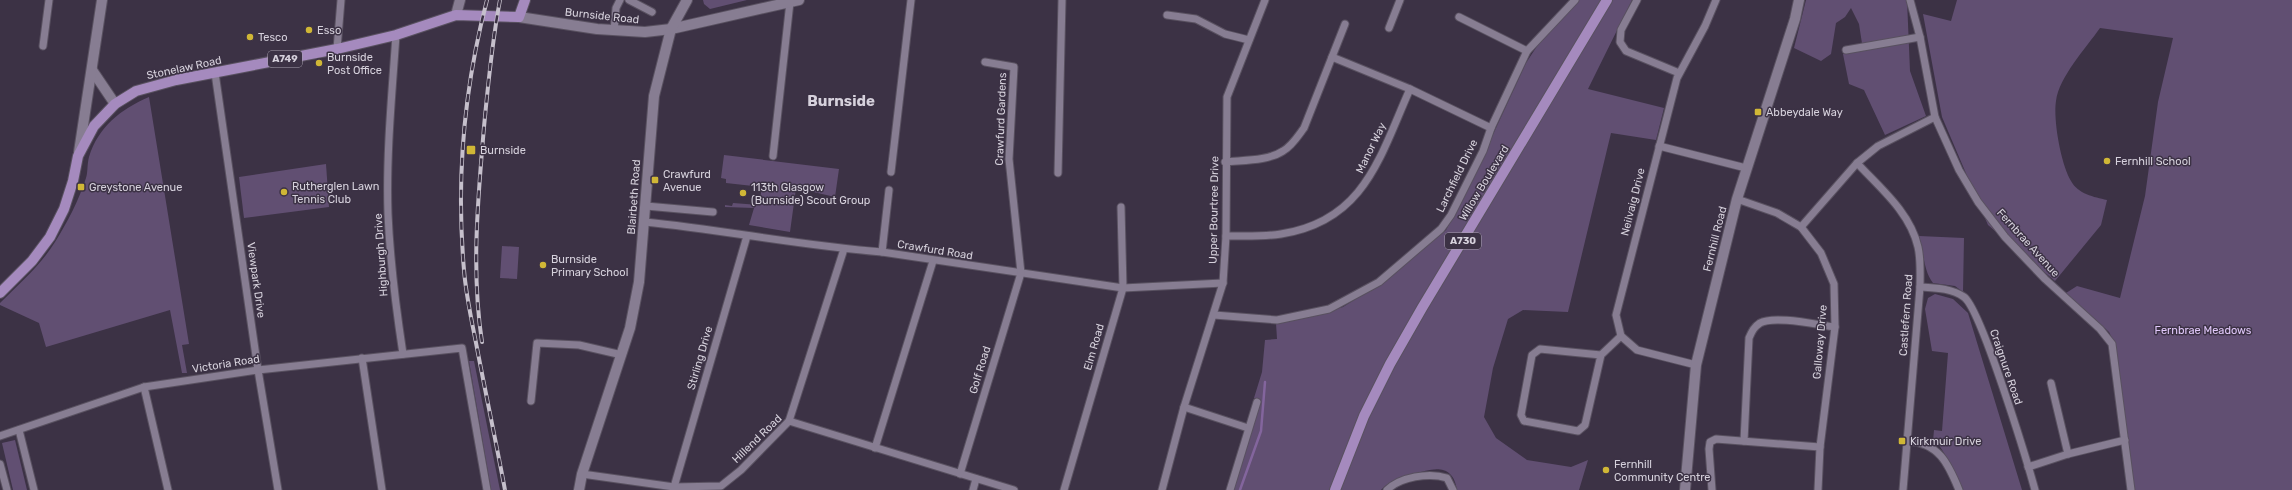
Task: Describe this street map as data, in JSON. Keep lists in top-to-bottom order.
{
  "streets": {
    "main road": [
      "A749",
      "Stonelaw Road",
      "Willow Boulevard",
      "A730"
    ],
    "street": [
      "Burnside Road",
      "Crawfurd Gardens",
      "Manor Way",
      "Larchfield Drive",
      "Blairbeth Road",
      "Neilvaig Drive",
      "Upper Bourtree Drive",
      "Fernhill Road",
      "Fernbrae Avenue",
      "Crawfurd Road",
      "Highburgh Drive",
      "Viewpark Drive",
      "Castlefern Road",
      "Galloway Drive",
      "Elm Road",
      "Stirling Drive",
      "Victoria Road",
      "Craignure Road",
      "Golf Road",
      "Hillend Road"
    ]
  },
  "crossings": [
    ["Burnside Road", "A749"],
    ["Burnside Road", "Blairbeth Road"],
    ["A749", "Stonelaw Road"],
    ["Stonelaw Road", "Highburgh Drive"],
    ["Stonelaw Road", "Viewpark Drive"],
    ["Crawfurd Gardens", "Crawfurd Road"],
    ["Crawfurd Gardens", "Golf Road"],
    ["Manor Way", "Upper Bourtree Drive"],
    ["Larchfield Drive", "Upper Bourtree Drive"],
    ["Blairbeth Road", "Crawfurd Road"],
    ["Blairbeth Road", "Hillend Road"],
    ["Upper Bourtree Drive", "Crawfurd Road"],
    ["Fernhill Road", "Galloway Drive"],
    ["Crawfurd Road", "Elm Road"],
    ["Crawfurd Road", "Stirling Drive"],
    ["Crawfurd Road", "Golf Road"],
    ["Highburgh Drive", "Victoria Road"],
    ["Viewpark Drive", "Victoria Road"],
    ["Castlefern Road", "Craignure Road"],
    ["Stirling Drive", "Hillend Road"],
    ["Golf Road", "Hillend Road"]
  ],
  "districts": ["Burnside"],
  "parks": ["Fernbrae Meadows"],
  "places": {
    "other": [
      "Esso",
      "Tesco",
      "Burnside Post Office",
      "Fernhill School",
      "Rutherglen Lawn Tennis Club",
      "113th Glasgow (Burnside) Scout Group",
      "Burnside Primary School",
      "Fernhill Community Centre"
    ],
    "transit": [
      "Abbeydale Way",
      "Burnside",
      "Crawfurd Avenue",
      "Greystone Avenue",
      "Kirkmuir Drive"
    ]
  }
}
